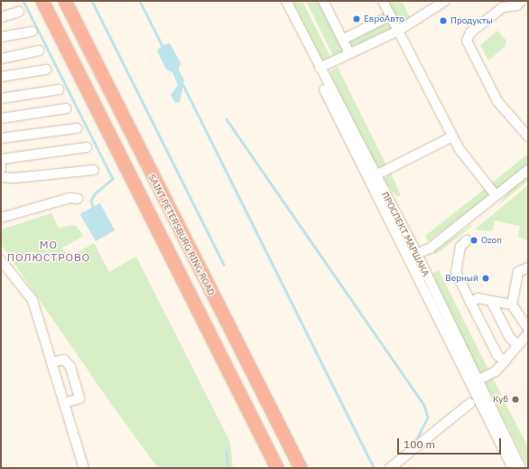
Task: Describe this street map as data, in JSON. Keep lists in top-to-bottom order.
{
  "streets": {
    "highway": ["SAINT PETERSBURG RING ROAD"],
    "street": ["ПРОСПЕКТ МАРШАКА"]
  },
  "districts": ["МО ПОЛЮСТРОВО"],
  "places": [
    "ЕвроАвто",
    "Продукты",
    "Ozon",
    "Верный",
    "Куб"
  ],
  "scale_bar": "100 m"
}
